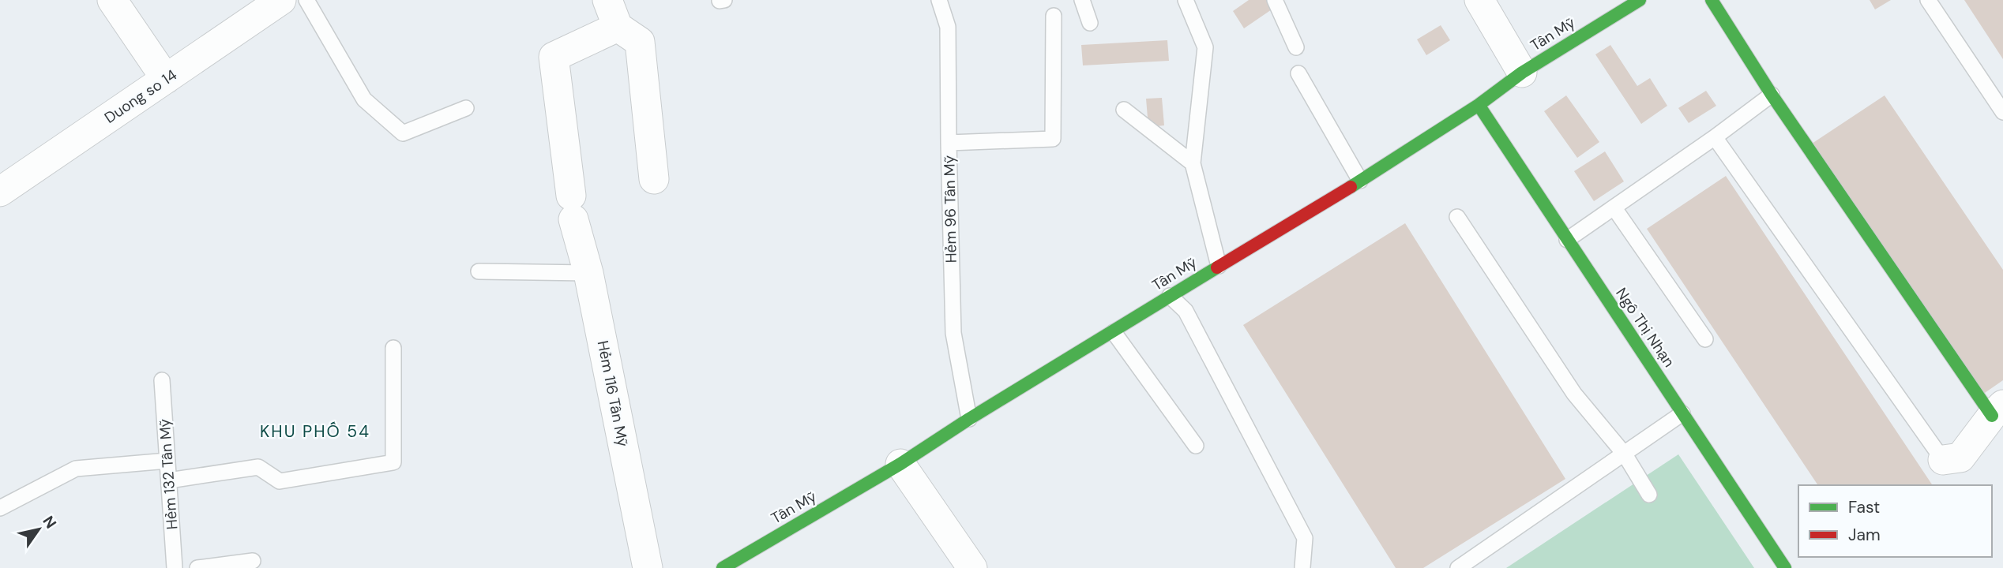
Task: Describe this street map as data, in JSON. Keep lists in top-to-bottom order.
{
  "streets": {
    "street": [
      "Tân Mỹ",
      "Duong so 14",
      "Ngô Thị Nhạn",
      "Hẻm 116 Tân Mỹ"
    ],
    "lane": ["Hẻm 96 Tân Mỹ", "Hẻm 132 Tân Mỹ"]
  },
  "crossings": [
    ["Tân Mỹ", "Hẻm 96 Tân Mỹ"],
    ["Tân Mỹ", "Ngô Thị Nhạn"]
  ],
  "districts": ["KHU PHỐ 54"],
  "legend": ["Fast", "Jam"],
  "north": "top right"
}
